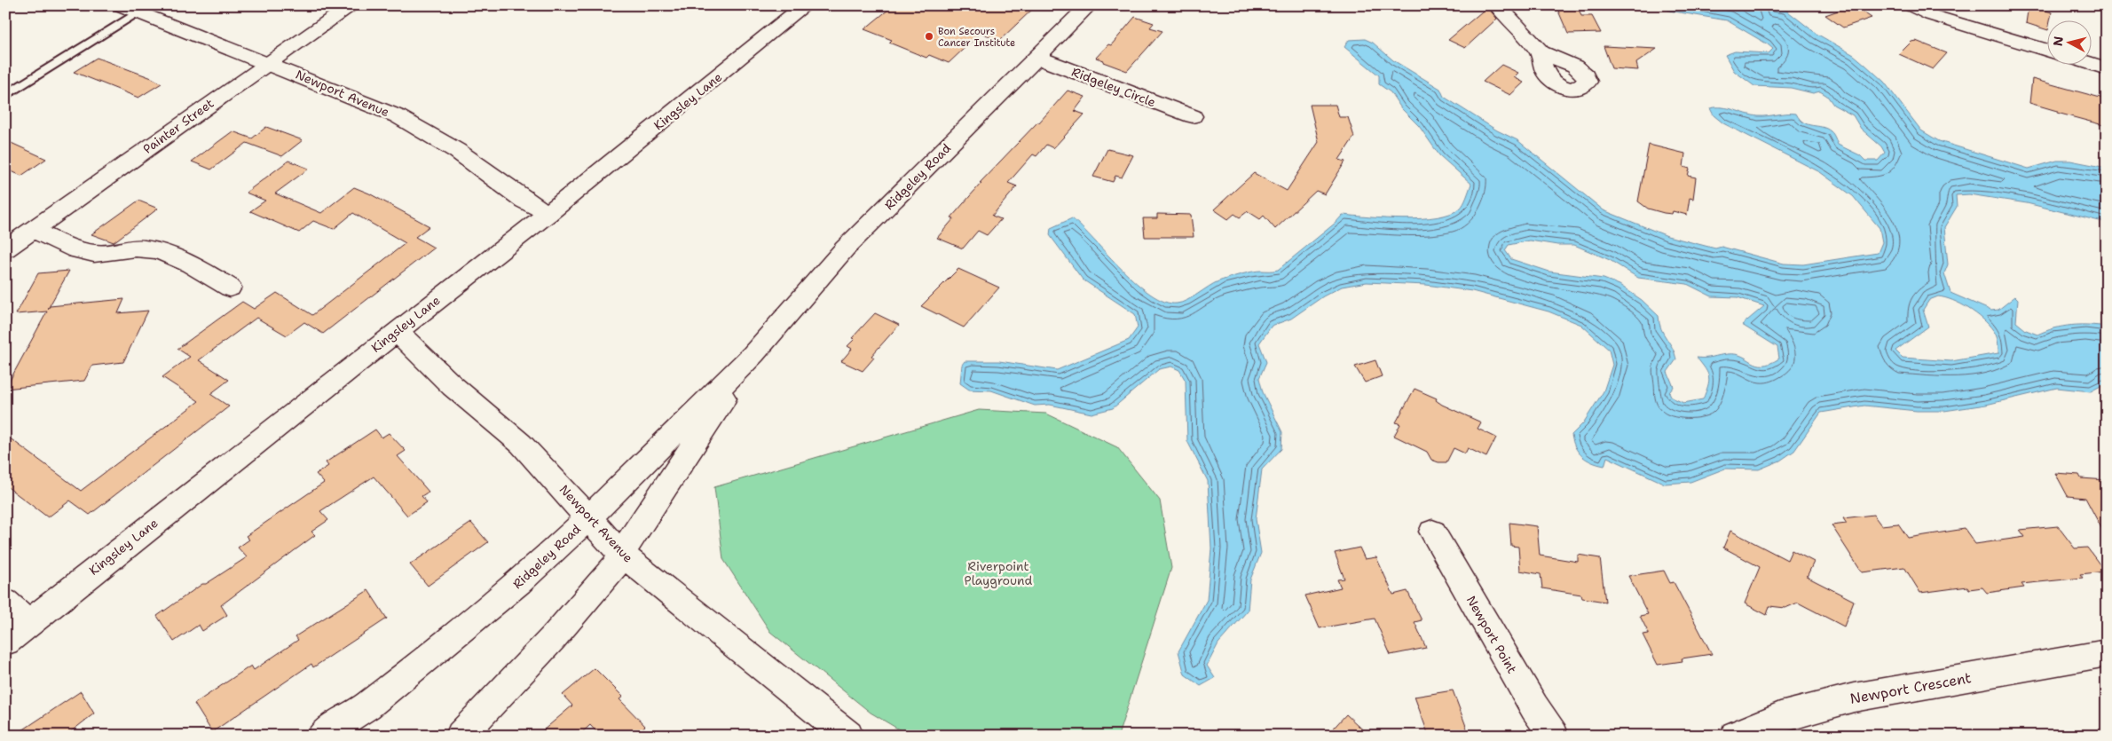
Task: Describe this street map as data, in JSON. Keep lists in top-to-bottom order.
{
  "streets": {
    "street": [
      "Ridgeley Circle",
      "Newport Avenue",
      "Kingsley Lane",
      "Painter Street",
      "Ridgeley Road",
      "Newport Point",
      "Newport Crescent"
    ]
  },
  "crossings": [
    ["Ridgeley Circle", "Ridgeley Road"],
    ["Newport Avenue", "Kingsley Lane"],
    ["Newport Avenue", "Painter Street"],
    ["Newport Avenue", "Ridgeley Road"]
  ],
  "parks": ["Riverpoint Playground"],
  "places": ["Bon Secours Cancer Institute"],
  "north": "left"
}
